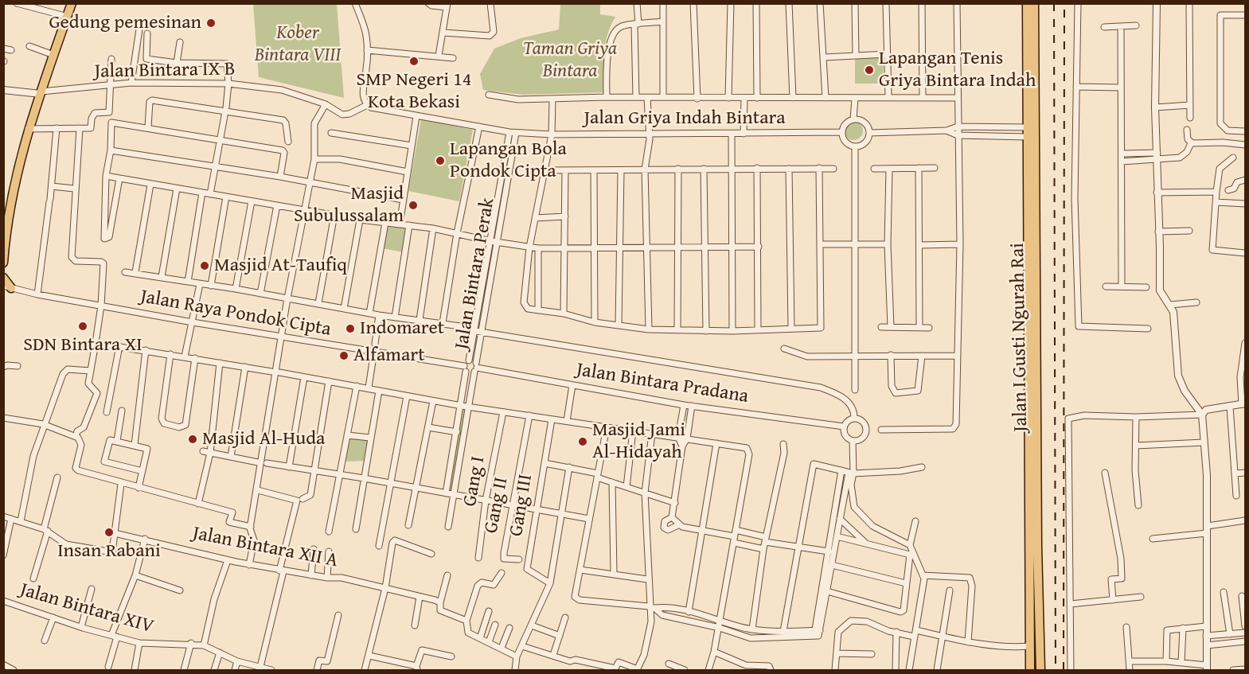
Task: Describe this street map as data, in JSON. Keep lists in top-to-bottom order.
{
  "streets": {
    "main road": ["Jalan I Gusti Ngurah Rai"],
    "street": [
      "Jalan Bintara IX B",
      "Jalan Griya Indah Bintara",
      "Jalan Bintara Perak",
      "Jalan Raya Pondok Cipta",
      "Jalan Bintara Pradana",
      "Gang I",
      "Gang II",
      "Gang III",
      "Jalan Bintara XII A",
      "Jalan Bintara XIV"
    ]
  },
  "crossings": [
    ["Jalan Bintara IX B", "Jalan Griya Indah Bintara"],
    ["Jalan Griya Indah Bintara", "Jalan Bintara Perak"],
    ["Jalan Bintara Perak", "Jalan Raya Pondok Cipta"],
    ["Jalan Bintara Perak", "Jalan Bintara Pradana"],
    ["Jalan Raya Pondok Cipta", "Jalan Bintara Pradana"]
  ],
  "parks": ["Kober Bintara VIII", "Taman Griya Bintara"],
  "places": [
    "Gedung pemesinan",
    "SMP Negeri 14 Kota Bekasi",
    "Lapangan Tenis Griya Bintara Indah",
    "Lapangan Bola Pondok Cipta",
    "Masjid Subulussalam",
    "Masjid At-Taufiq",
    "SDN Bintara XI",
    "Indomaret",
    "Alfamart",
    "Masjid Al-Huda",
    "Masjid Jami Al-Hidayah",
    "Insan Rabani"
  ]
}
